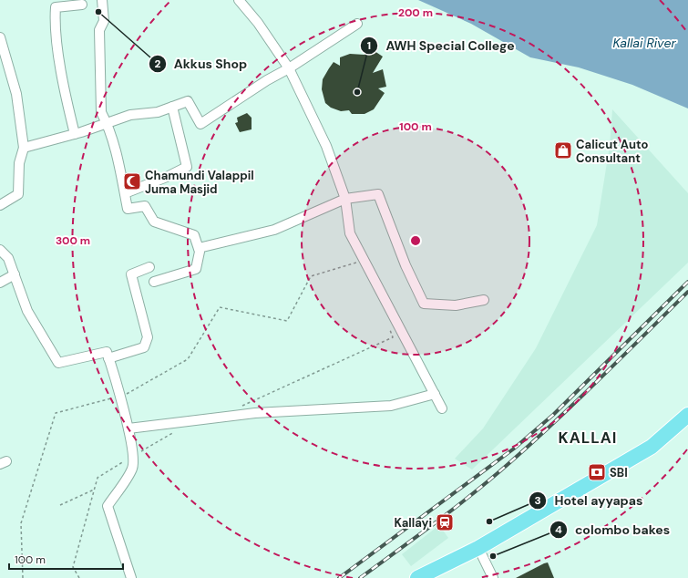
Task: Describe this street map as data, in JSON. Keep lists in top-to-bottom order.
{
  "districts": ["KALLAI"],
  "water": ["Kallai River"],
  "places": {
    "other": [
      "Akkus Shop",
      "AWH Special College",
      "Hotel ayyapas",
      "colombo bakes"
    ],
    "shop": ["Calicut Auto Consultant"],
    "mosque": ["Chamundi Valappil Juma Masjid"],
    "bank": ["SBI"],
    "station": ["Kallayi"]
  },
  "scale_bar": "100 m",
  "rings": ["200 m", "100 m", "300 m"]
}
